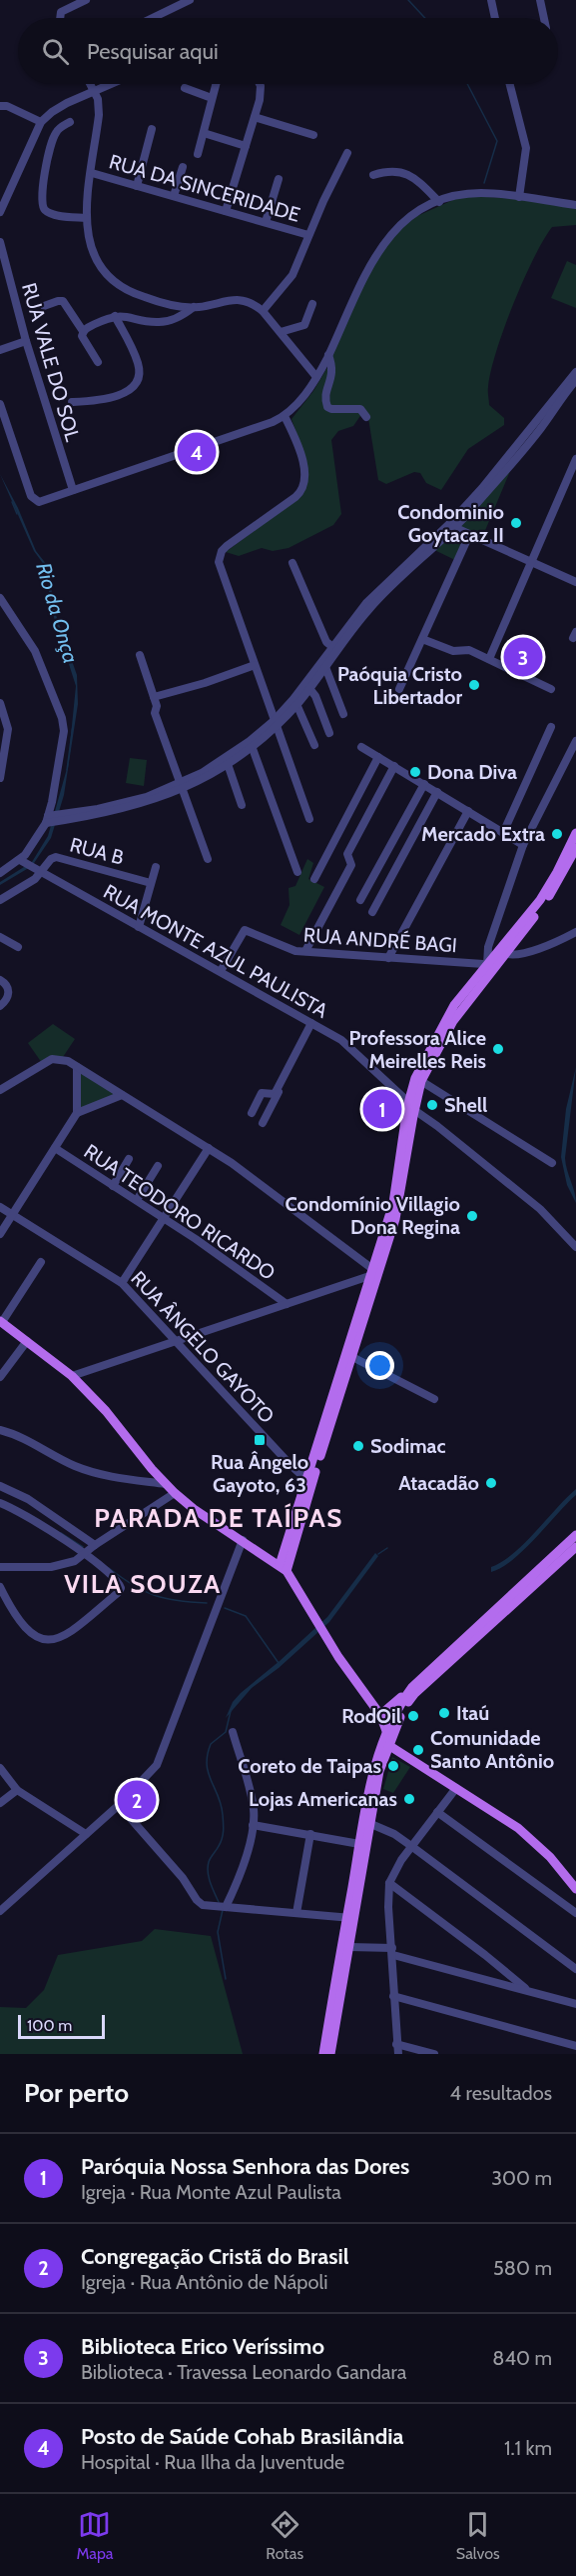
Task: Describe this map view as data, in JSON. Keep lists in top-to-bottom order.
{
  "streets": {
    "street": [
      "RUA DA SINCERIDADE",
      "RUA VALE DO SOL",
      "RUA B",
      "RUA ANDRÉ BAGI",
      "RUA MONTE AZUL PAULISTA",
      "RUA TEODORO RICARDO",
      "RUA ÂNGELO GAYOTO"
    ]
  },
  "crossings": [
    ["RUA B", "RUA MONTE AZUL PAULISTA"],
    ["RUA ANDRÉ BAGI", "RUA MONTE AZUL PAULISTA"]
  ],
  "districts": ["PARADA DE TAÍPAS", "VILA SOUZA"],
  "water": ["Rio da Onça"],
  "places": {
    "other": [
      "Condominio Goytacaz II",
      "Paóquia Cristo Libertador",
      "Dona Diva",
      "Mercado Extra",
      "Professora Alice Meirelles Reis",
      "Shell",
      "Condomínio Villagio Dona Regina",
      "Sodimac",
      "Atacadão",
      "Itaú",
      "RodOil",
      "Comunidade Santo Antônio",
      "Coreto de Taipas",
      "Lojas Americanas"
    ],
    "transit": ["Rua Ângelo Gayoto, 63"]
  },
  "scale_bar": "100 m",
  "page": {
    "search": "Pesquisar aqui",
    "pins": [
      "4",
      "3",
      "1",
      "2"
    ],
    "scale": "100 m",
    "heading": ["Por perto", "4 resultados"],
    "list": [
      {
        "mark": "1",
        "name": "Paróquia Nossa Senhora das Dores",
        "note": "Igreja · Rua Monte Azul Paulista",
        "value": "300 m"
      },
      {
        "mark": "2",
        "name": "Congregação Cristã do Brasil",
        "note": "Igreja · Rua Antônio de Nápoli",
        "value": "580 m"
      },
      {
        "mark": "3",
        "name": "Biblioteca Erico Veríssimo",
        "note": "Biblioteca · Travessa Leonardo Gandara",
        "value": "840 m"
      },
      {
        "mark": "4",
        "name": "Posto de Saúde Cohab Brasilândia",
        "note": "Hospital · Rua Ilha da Juventude",
        "value": "1.1 km"
      }
    ],
    "nav": ["Mapa", "Rotas", "Salvos"]
  }
}
